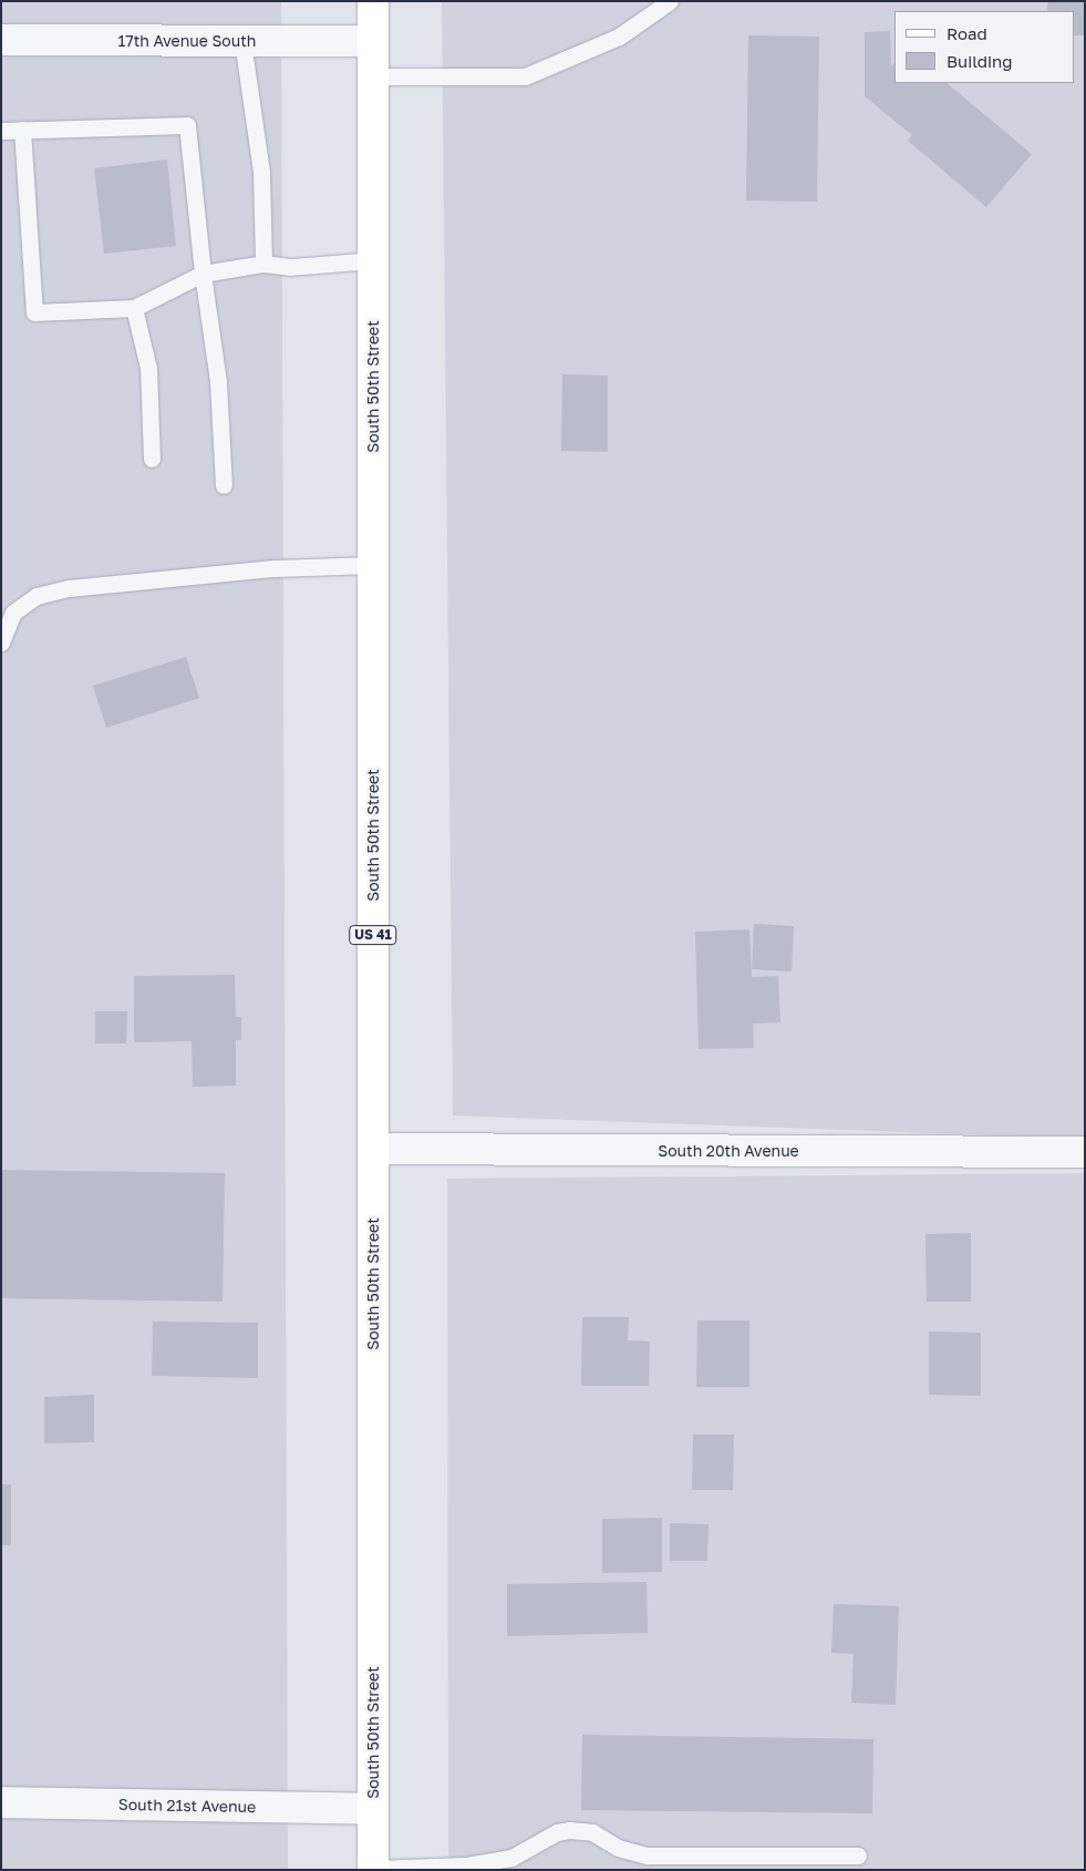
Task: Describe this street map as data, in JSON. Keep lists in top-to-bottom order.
{
  "streets": {
    "main road": ["South 50th Street", "US 41"],
    "street": ["17th Avenue South", "South 20th Avenue", "South 21st Avenue"]
  },
  "crossings": [
    ["17th Avenue South", "South 50th Street"],
    ["South 50th Street", "South 20th Avenue"],
    ["South 50th Street", "South 21st Avenue"]
  ],
  "legend": ["Road", "Building"]
}
